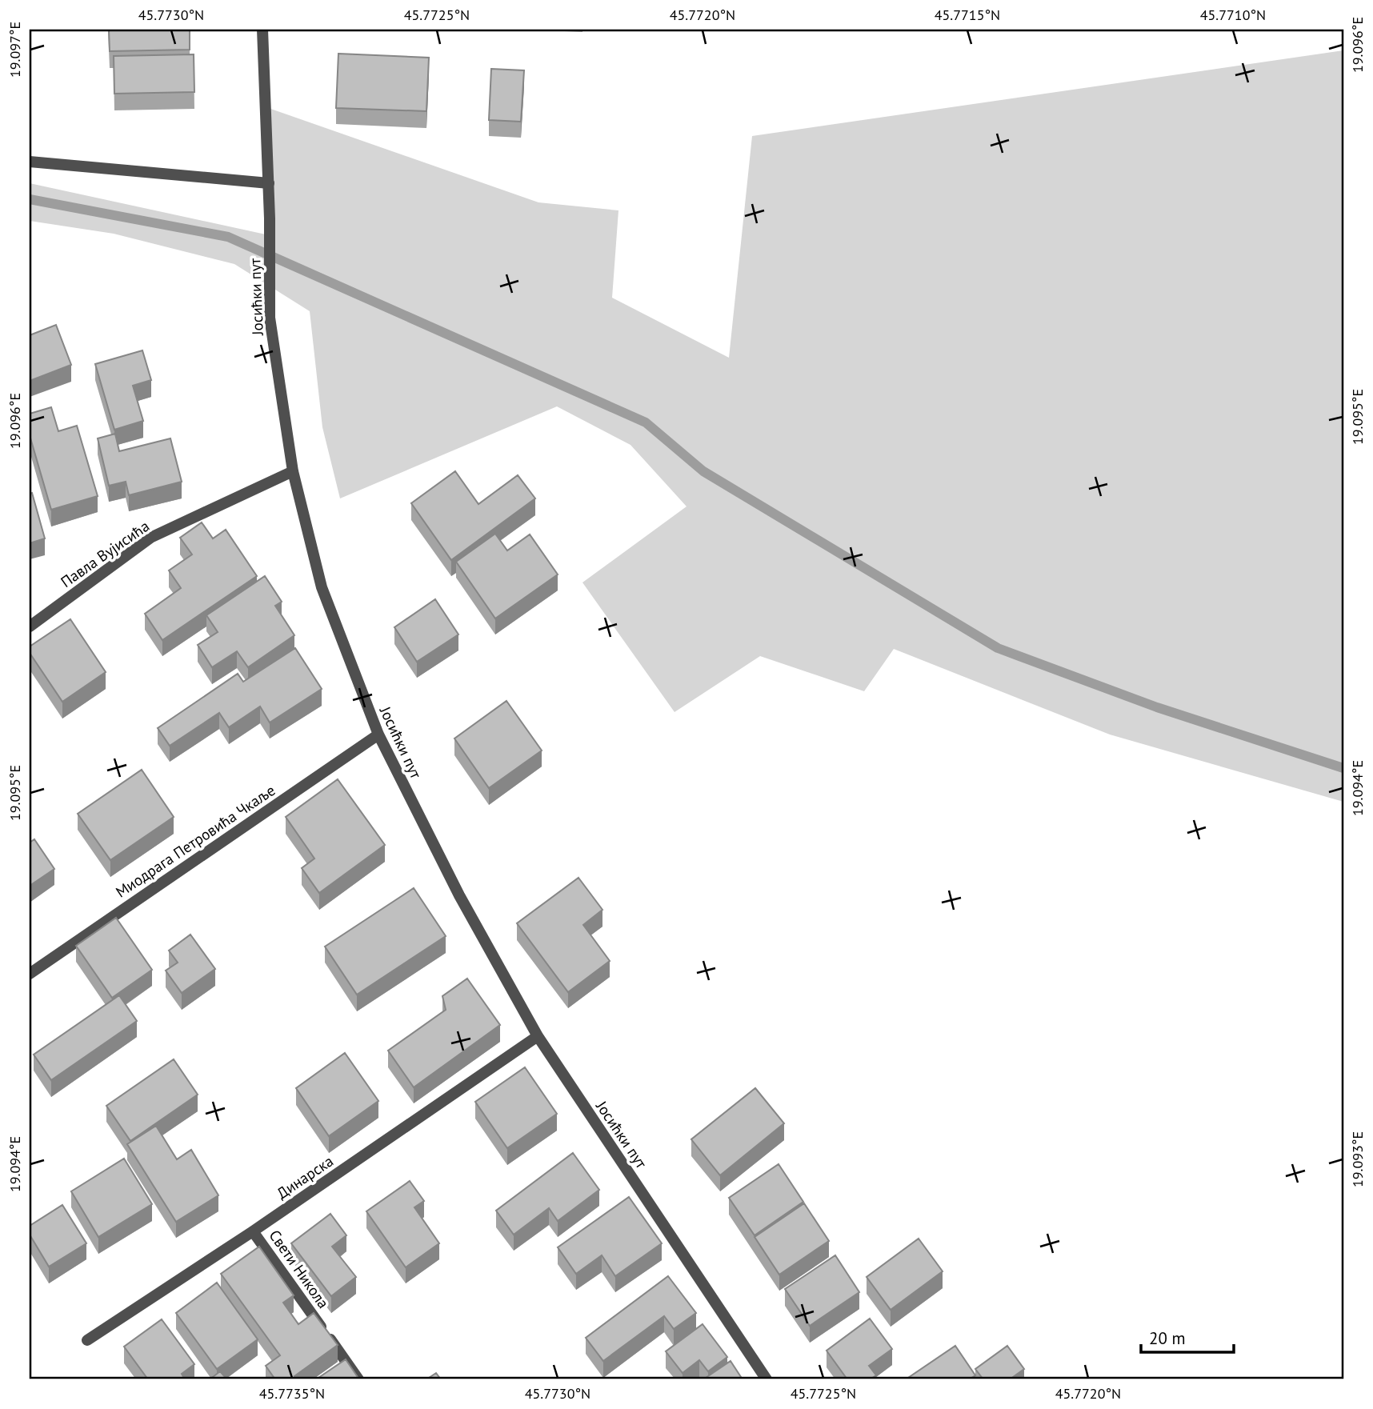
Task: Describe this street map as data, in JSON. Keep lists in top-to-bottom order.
{
  "streets": {
    "street": [
      "Јосићки пут",
      "Павла Вујисића",
      "Миодрага Петровића Чкаље",
      "Динарска",
      "Свети Никола"
    ]
  },
  "crossings": [
    ["Јосићки пут", "Павла Вујисића"],
    ["Јосићки пут", "Миодрага Петровића Чкаље"],
    ["Јосићки пут", "Динарска"],
    ["Динарска", "Свети Никола"]
  ],
  "scale_bar": "20 m",
  "coordinates": [
    "45.7730°N",
    "45.7725°N",
    "45.7720°N",
    "45.7715°N",
    "45.7710°N",
    "19.096°E",
    "19.097°E",
    "19.095°E",
    "19.094°E",
    "19.093°E",
    "45.7735°N"
  ]
}
